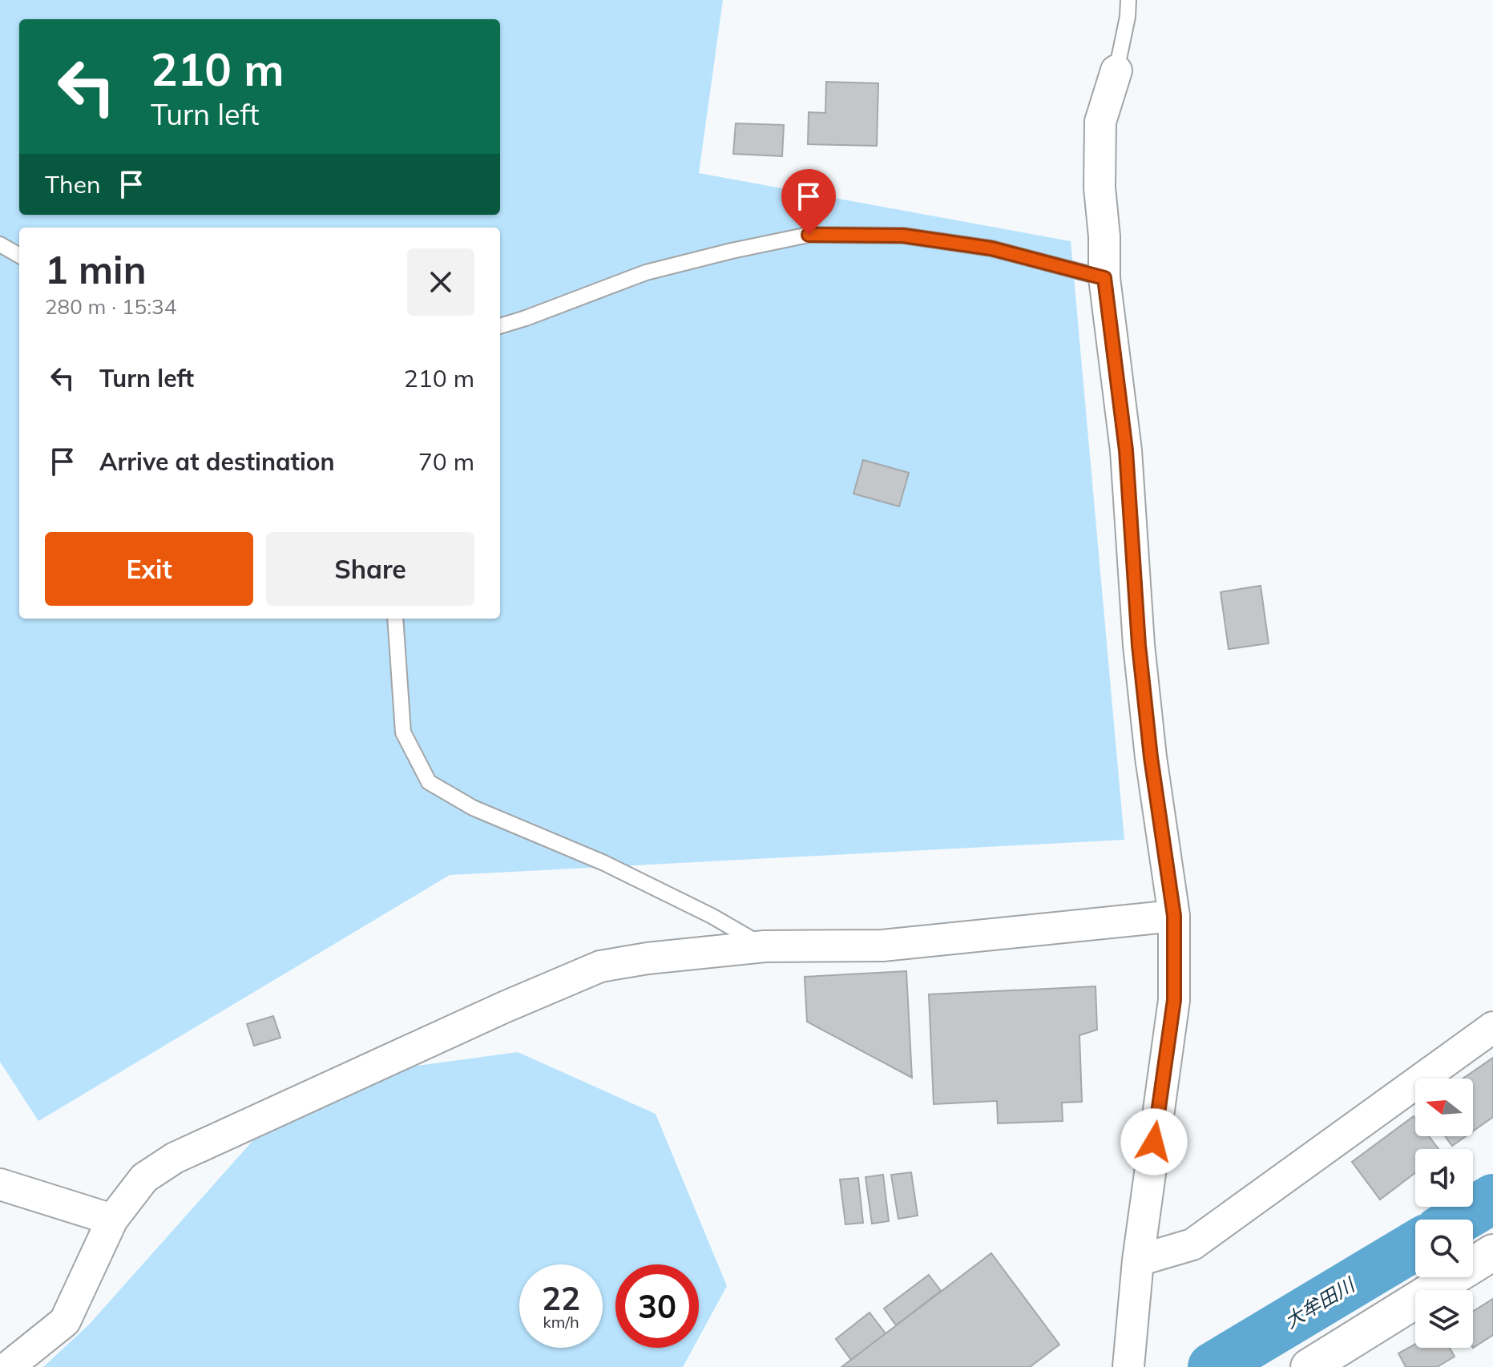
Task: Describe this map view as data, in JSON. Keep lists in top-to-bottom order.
{
  "water": ["大牟田川"],
  "north": "left",
  "page": {
    "turn": ["210 m", "Turn left"],
    "then": "Then",
    "heading": ["1 min", "280 m · 15:34"],
    "list": [
      {
        "name": "Turn left",
        "value": "210 m"
      },
      {
        "name": "Arrive at destination",
        "value": "70 m"
      }
    ],
    "buttons": ["Exit", "Share"],
    "speed": "22 km/h",
    "limit": "30"
  }
}
